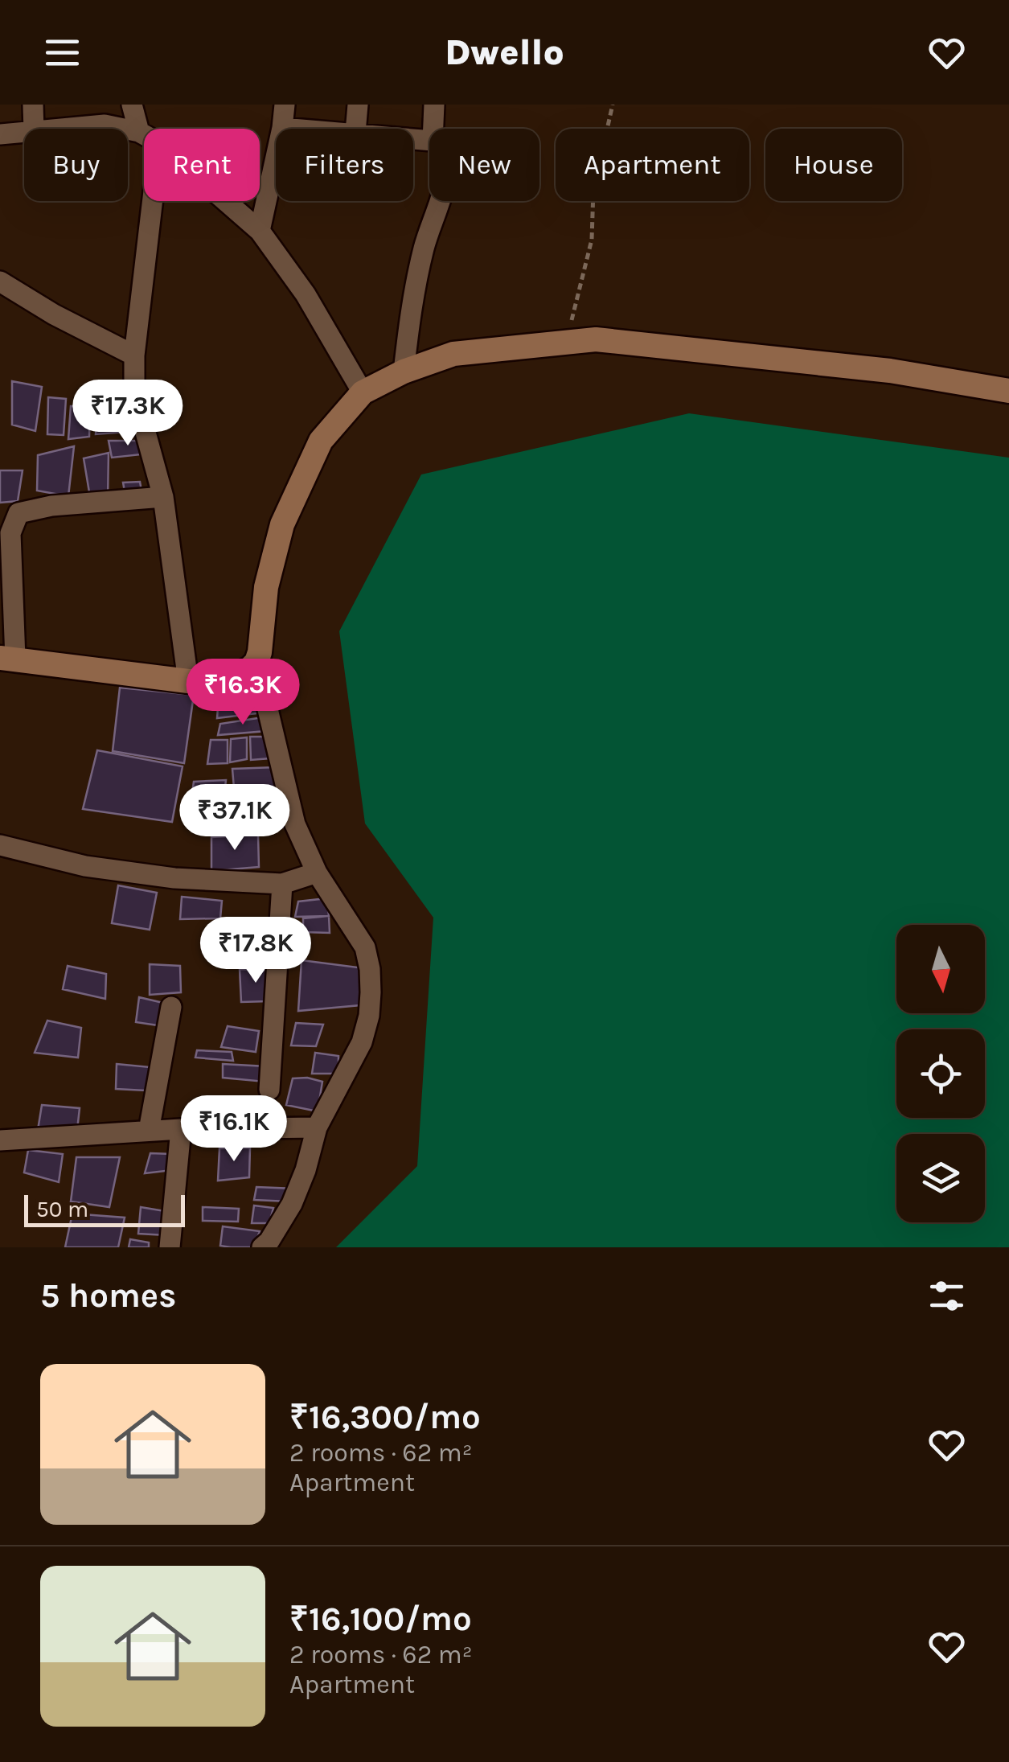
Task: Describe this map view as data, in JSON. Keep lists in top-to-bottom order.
{
  "scale_bar": "50 m",
  "north": "bottom",
  "page": {
    "header": "Dwello",
    "chip": [
      "Buy",
      "Rent",
      "Filters",
      "New",
      "Apartment",
      "House"
    ],
    "price": [
      "₹17.3K",
      "₹16.3K",
      "₹37.1K",
      "₹17.8K",
      "₹16.1K"
    ],
    "scale": "50 m",
    "heading": "5 homes",
    "list": [
      {
        "name": "₹16,300/mo",
        "note": "2 rooms · 62 m² · Apartment"
      },
      {
        "name": "₹16,100/mo",
        "note": "2 rooms · 62 m² · Apartment"
      }
    ]
  }
}
